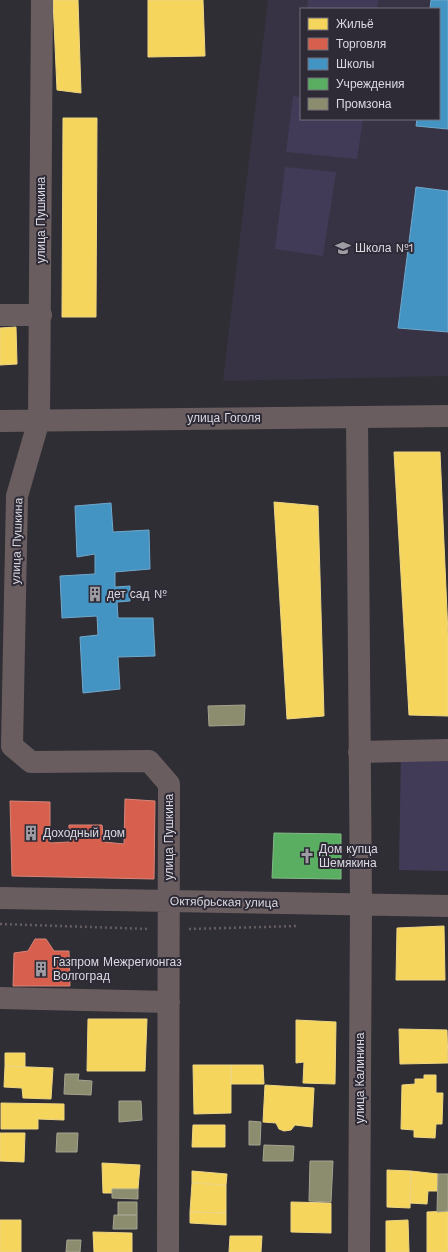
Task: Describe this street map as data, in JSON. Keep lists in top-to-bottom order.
{
  "streets": {
    "street": [
      "улица Пушкина",
      "улица Гоголя",
      "Октябрьская улица",
      "улица Калинина"
    ]
  },
  "crossings": [
    ["улица Пушкина", "улица Гоголя"],
    ["улица Пушкина", "Октябрьская улица"],
    ["улица Гоголя", "улица Калинина"],
    ["Октябрьская улица", "улица Калинина"]
  ],
  "places": {
    "school or university": ["Школа №1"],
    "building": ["дет сад №", "Доходный дом", "Газпром Межрегионгаз Волгоград"],
    "church": ["Дом купца Шемякина"]
  },
  "legend": [
    "Жильё",
    "Торговля",
    "Школы",
    "Учреждения",
    "Промзона"
  ]
}
